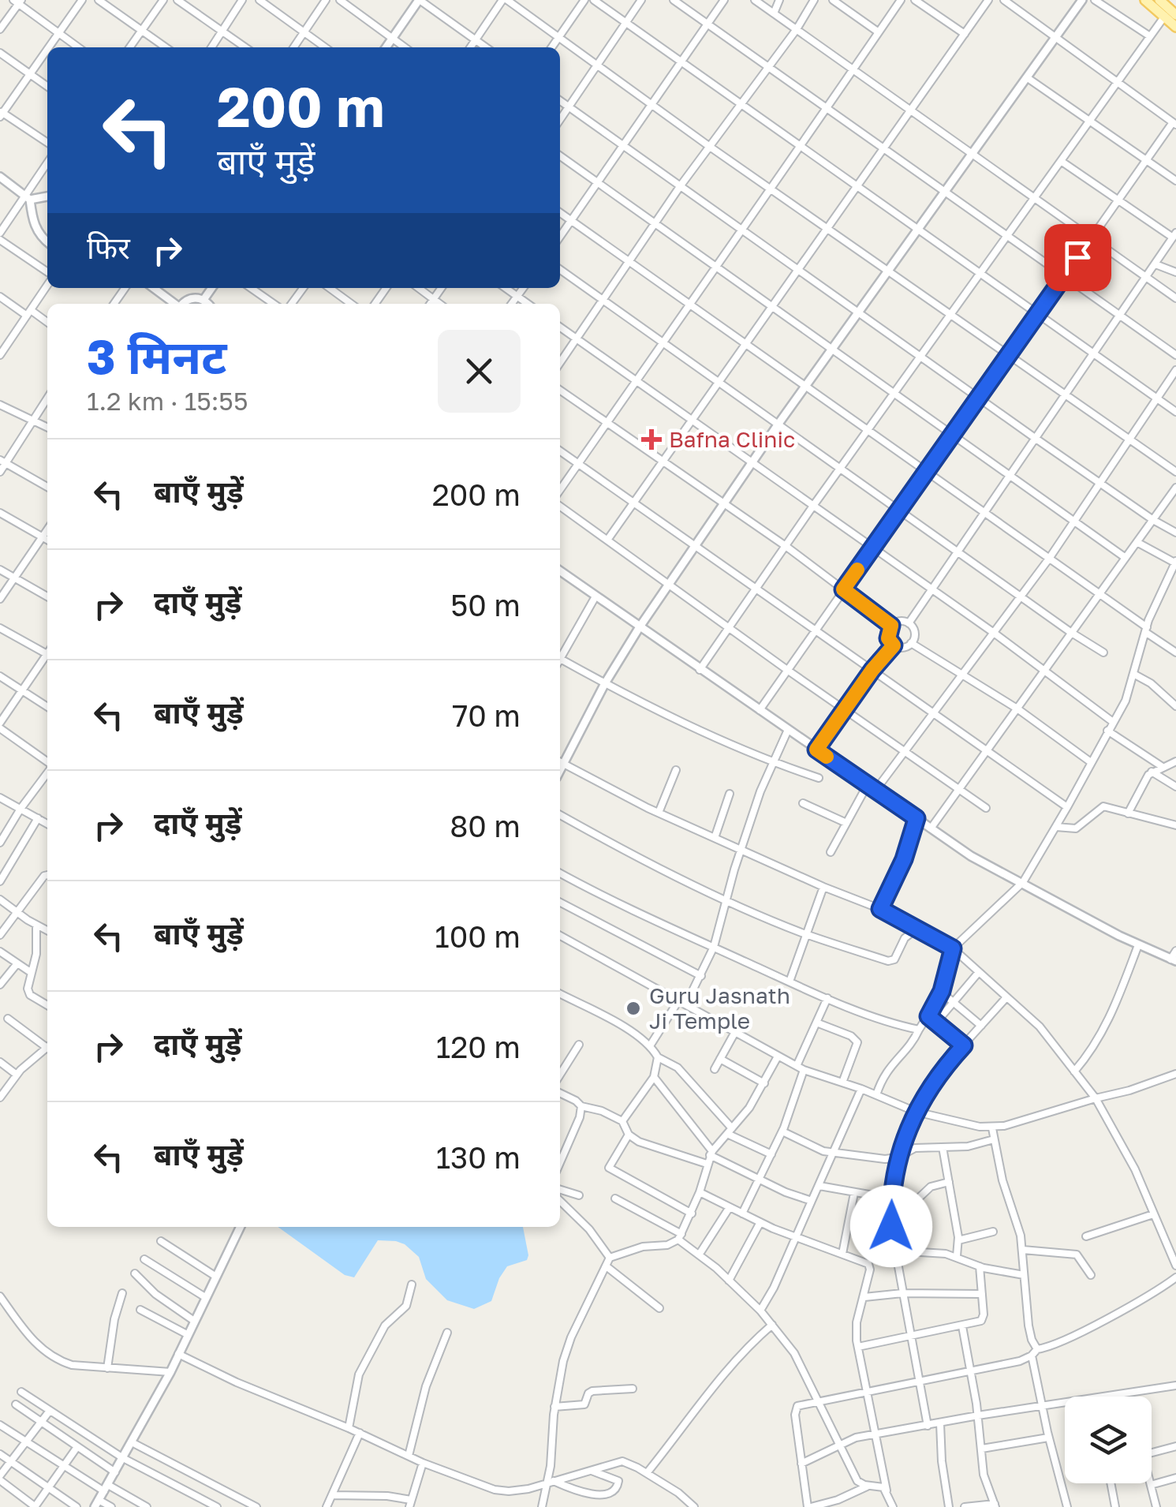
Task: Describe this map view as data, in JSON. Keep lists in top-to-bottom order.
{
  "places": {
    "health": ["Bafna Clinic"],
    "other": ["Guru Jasnath Ji Temple"]
  },
  "page": {
    "turn": ["200 m", "बाएँ मुड़ें"],
    "then": "फिर",
    "heading": ["3 मिनट", "1.2 km · 15:55"],
    "list": [
      {
        "name": "बाएँ मुड़ें",
        "value": "200 m"
      },
      {
        "name": "दाएँ मुड़ें",
        "value": "50 m"
      },
      {
        "name": "बाएँ मुड़ें",
        "value": "70 m"
      },
      {
        "name": "दाएँ मुड़ें",
        "value": "80 m"
      },
      {
        "name": "बाएँ मुड़ें",
        "value": "100 m"
      },
      {
        "name": "दाएँ मुड़ें",
        "value": "120 m"
      },
      {
        "name": "बाएँ मुड़ें",
        "value": "130 m"
      }
    ]
  }
}
